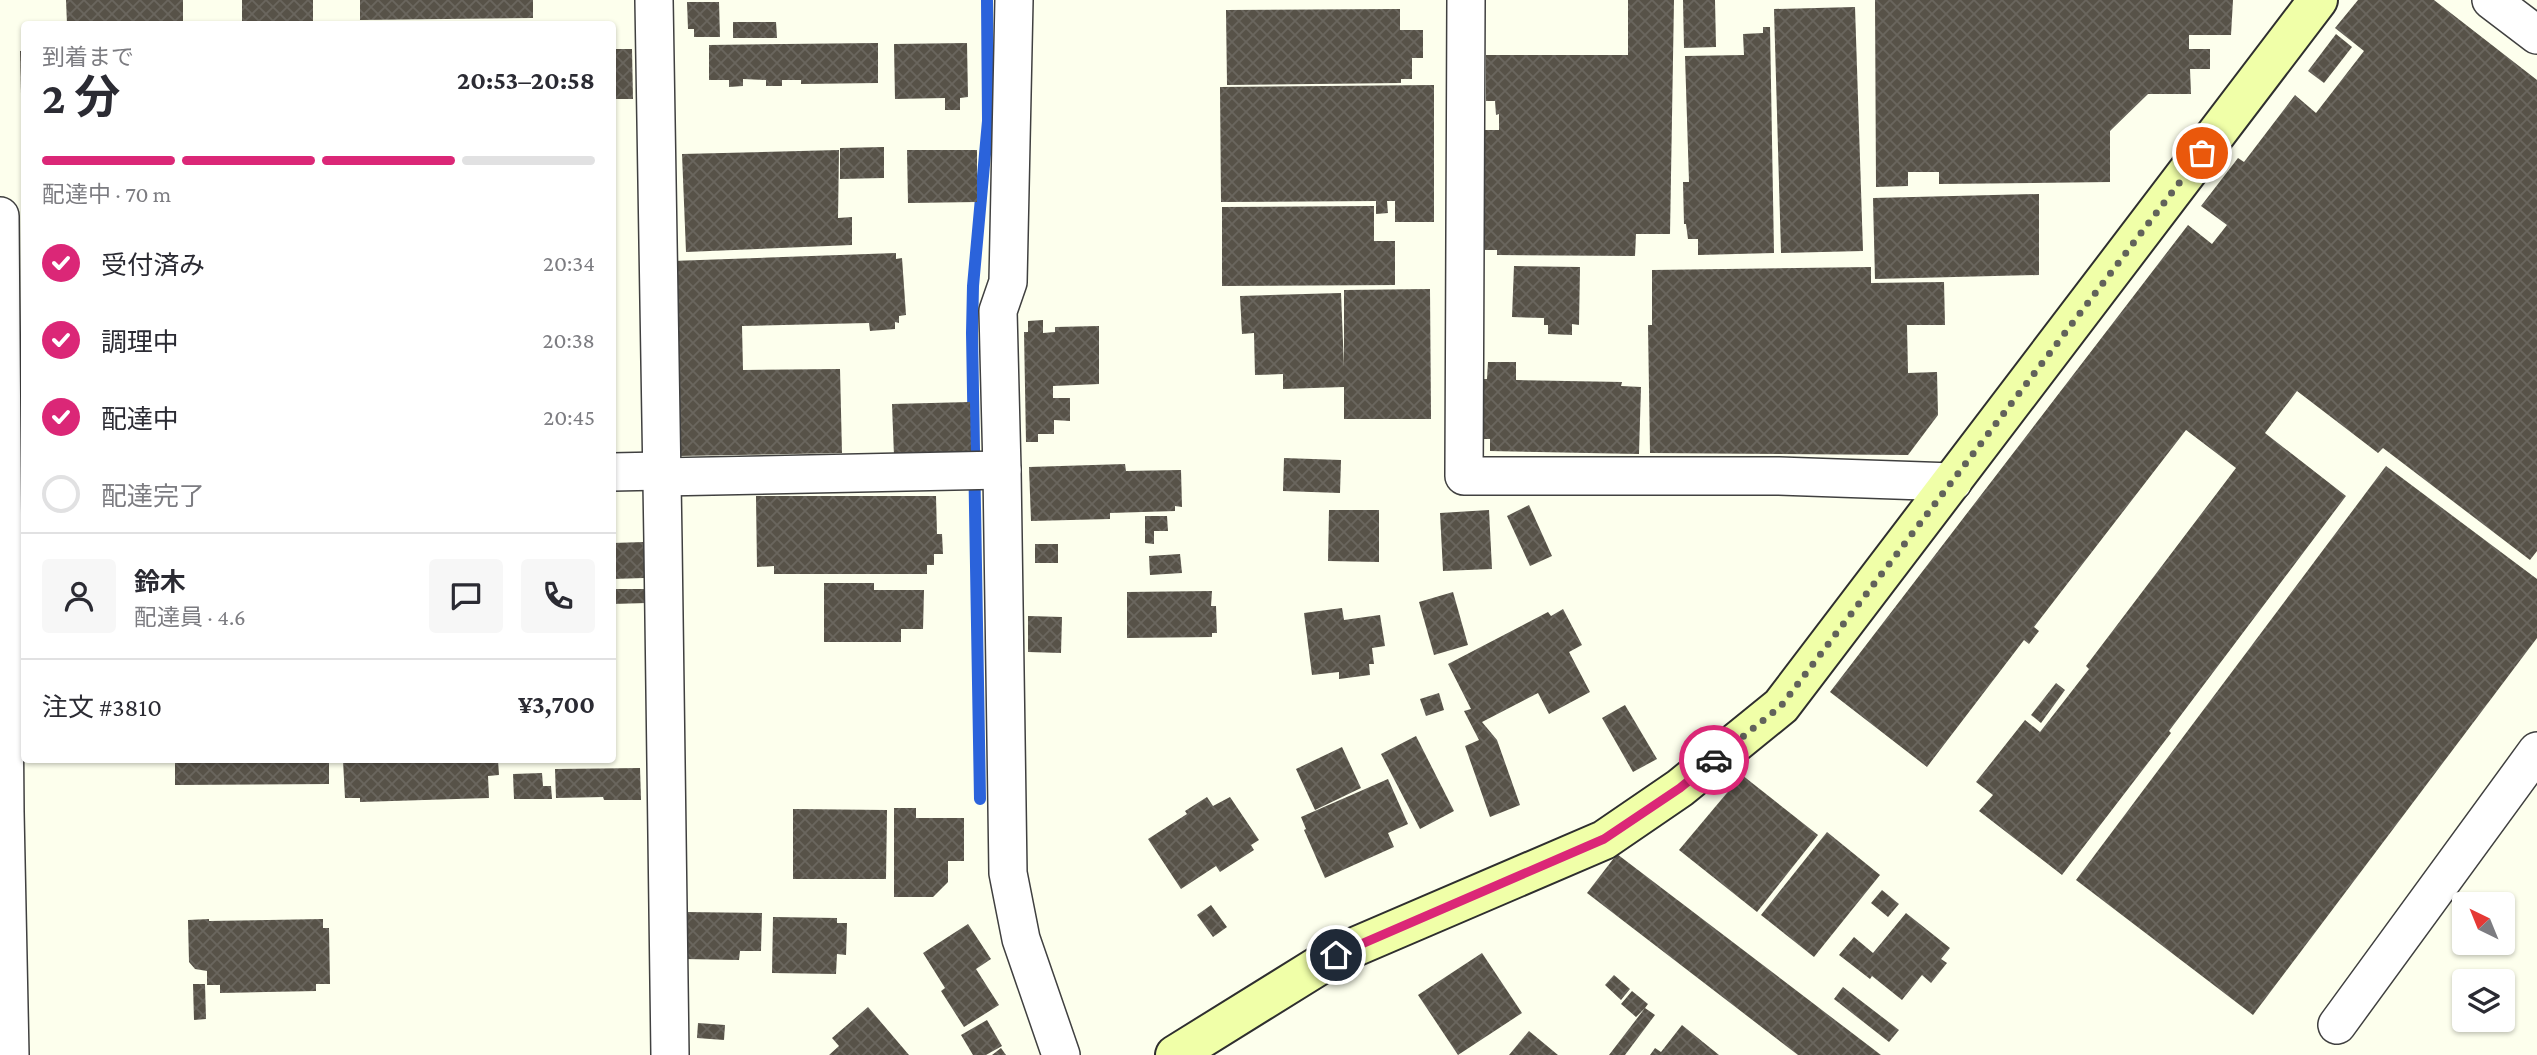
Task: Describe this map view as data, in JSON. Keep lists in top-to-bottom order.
{
  "north": "top left",
  "page": {
    "heading": ["2 分", "到着まで", "20:53–20:58"],
    "panel": [
      "鈴木",
      "配達員 · 4.6",
      "注文 #3810",
      "¥3,700"
    ],
    "bar": "配達中 · 70 m",
    "list": [
      ["受付済み", "20:34"],
      ["調理中", "20:38"],
      ["配達中", "20:45"],
      "配達完了"
    ]
  }
}
